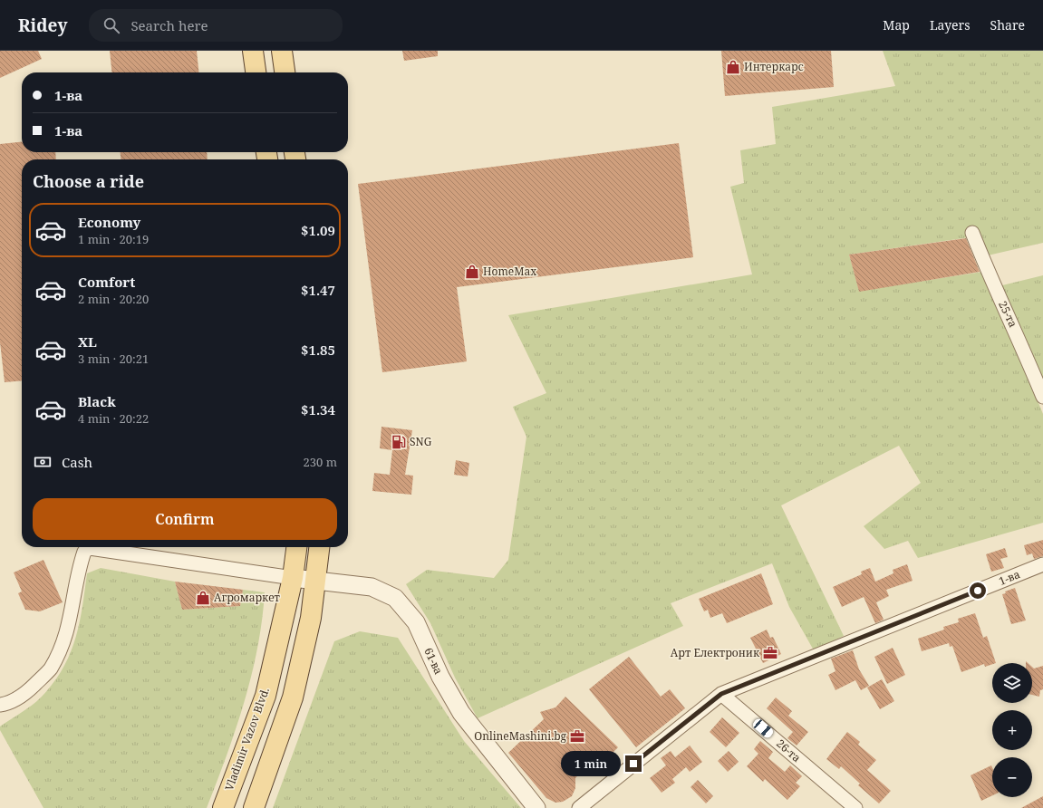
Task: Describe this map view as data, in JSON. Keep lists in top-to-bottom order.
{
  "streets": {
    "main road": ["Vladimir Vazov Blvd."],
    "street": [
      "25-та",
      "1-ва",
      "61-ва",
      "26-та"
    ]
  },
  "crossings": [
    ["1-ва", "26-та"],
    ["61-ва", "Vladimir Vazov Blvd."]
  ],
  "places": {
    "shop": ["Интеркарс", "HomeMax", "Агромаркет"],
    "fuel station": ["SNG"],
    "office": ["Арт Електроник", "ОnlineMashini.bg"]
  },
  "page": {
    "header": "Ridey",
    "search": "Search here",
    "nav": ["Map", "Layers", "Share"],
    "banner": ["1-ва", "1-ва"],
    "heading": "Choose a ride",
    "list": [
      {
        "name": "Economy",
        "note": "1 min · 20:19",
        "value": "$1.09"
      },
      {
        "name": "Comfort",
        "note": "2 min · 20:20",
        "value": "$1.47"
      },
      {
        "name": "XL",
        "note": "3 min · 20:21",
        "value": "$1.85"
      },
      {
        "name": "Black",
        "note": "4 min · 20:22",
        "value": "$1.34"
      }
    ],
    "pay": ["Cash", "230 m"],
    "buttons": "Confirm",
    "map_buttons": ["+", "−"],
    "bubble": "1 min"
  }
}
